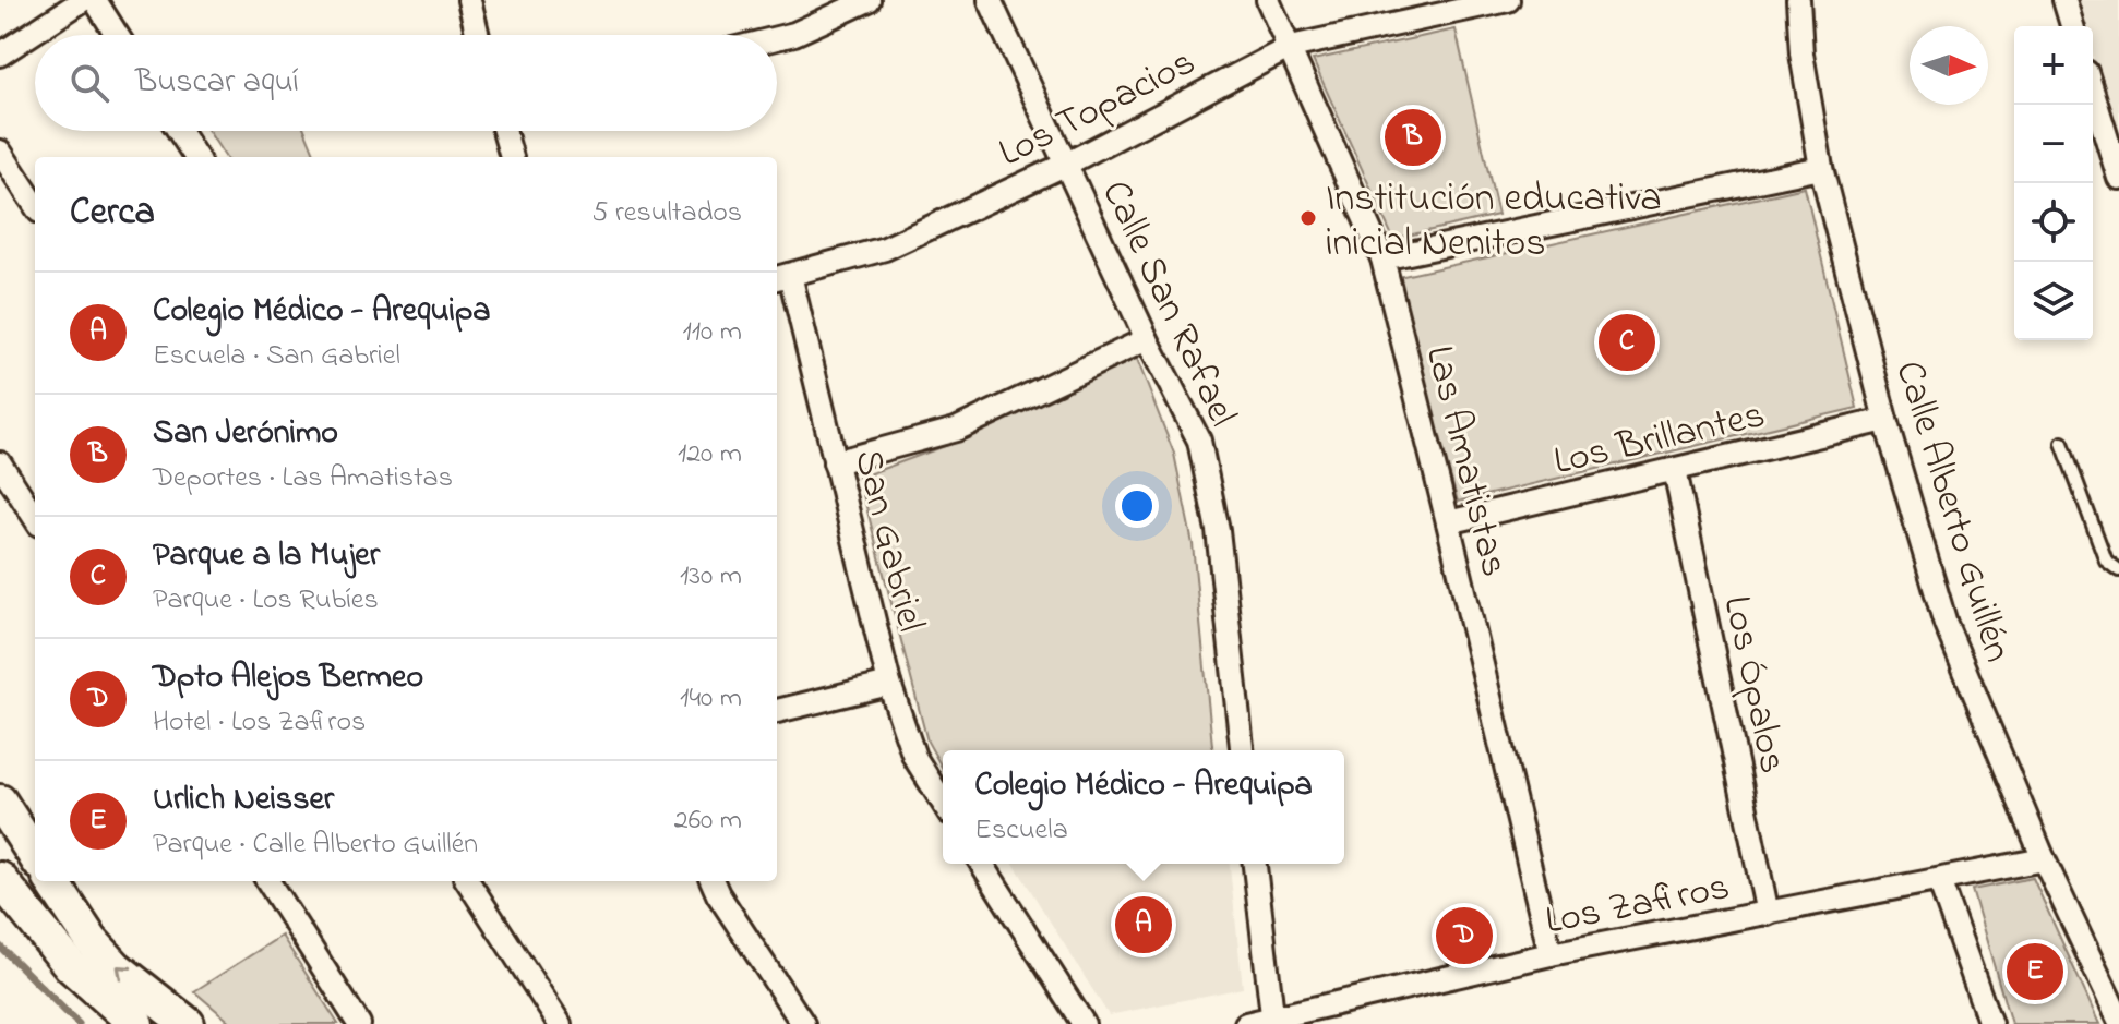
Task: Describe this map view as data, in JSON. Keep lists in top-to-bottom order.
{
  "streets": {
    "street": [
      "Los Topacios",
      "Calle San Rafael",
      "Los Brillantes",
      "Las Amatistas",
      "Calle Alberto Guillén",
      "San Gabriel",
      "Los Ópalos",
      "Los Zafiros"
    ]
  },
  "crossings": [
    ["Los Topacios", "Calle San Rafael"],
    ["Los Topacios", "Las Amatistas"],
    ["Los Topacios", "San Gabriel"],
    ["Los Brillantes", "Las Amatistas"],
    ["Los Brillantes", "Calle Alberto Guillén"],
    ["Los Brillantes", "Los Ópalos"],
    ["Las Amatistas", "Los Zafiros"],
    ["Calle Alberto Guillén", "Los Zafiros"],
    ["Los Ópalos", "Los Zafiros"]
  ],
  "places": ["Institución educativa inicial Nenitos"],
  "north": "right",
  "page": {
    "map_buttons": ["+", "−"],
    "search": "Buscar aquí",
    "pins": [
      "B",
      "C",
      "A",
      "D",
      "E"
    ],
    "heading": ["Cerca", "5 resultados"],
    "list": [
      {
        "mark": "A",
        "name": "Colegio Médico - Arequipa",
        "note": "Escuela · San Gabriel",
        "value": "110 m"
      },
      {
        "mark": "B",
        "name": "San Jerónimo",
        "note": "Deportes · Las Amatistas",
        "value": "120 m"
      },
      {
        "mark": "C",
        "name": "Parque a la Mujer",
        "note": "Parque · Los Rubíes",
        "value": "130 m"
      },
      {
        "mark": "D",
        "name": "Dpto Alejos Bermeo",
        "note": "Hotel · Los Zafiros",
        "value": "140 m"
      },
      {
        "mark": "E",
        "name": "Urlich Neisser",
        "note": "Parque · Calle Alberto Guillén",
        "value": "260 m"
      }
    ],
    "popup": ["Colegio Médico - Arequipa", "Escuela"]
  }
}
